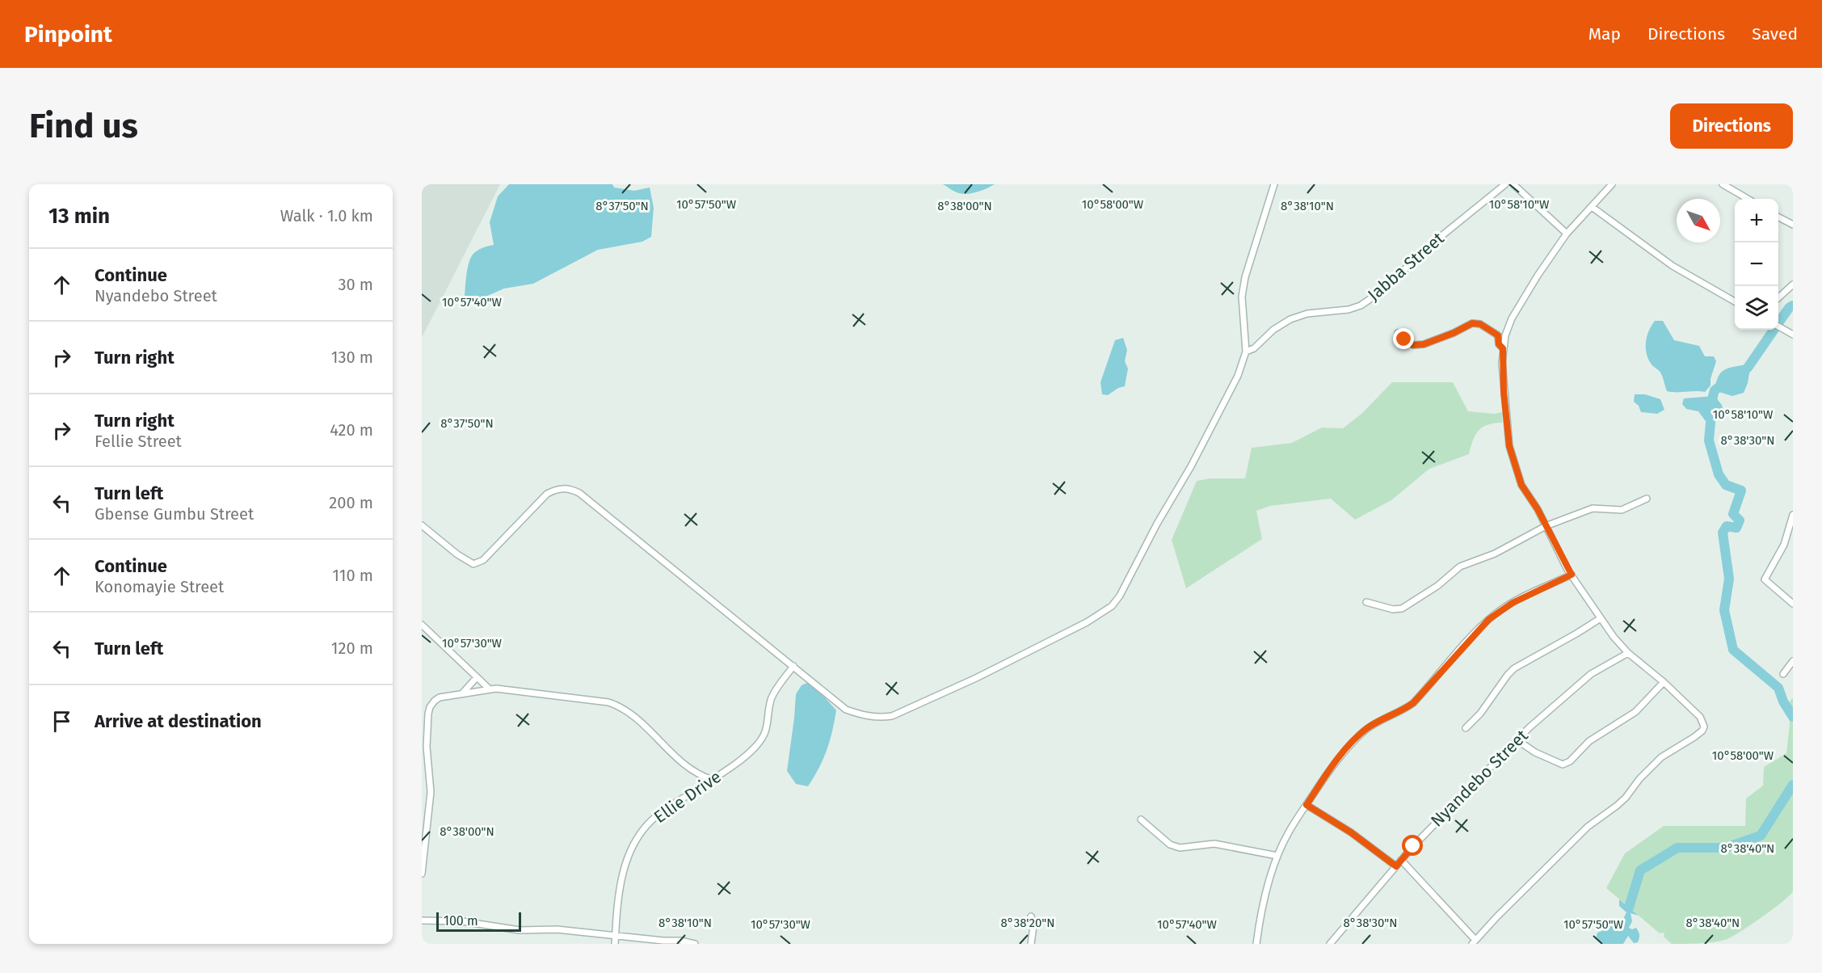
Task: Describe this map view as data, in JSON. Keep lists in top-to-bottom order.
{
  "streets": {
    "street": ["Jabba Street", "Nyandebo Street", "Ellie Drive"]
  },
  "scale_bar": "100 m",
  "north": "bottom right",
  "page": {
    "header": "Pinpoint",
    "nav": ["Map", "Directions", "Saved"],
    "buttons": "Directions",
    "title": "Find us",
    "heading": ["13 min", "Walk · 1.0 km"],
    "map_buttons": ["+", "−"],
    "list": [
      ["Continue", "Nyandebo Street", "30 m"],
      ["Turn right", "130 m"],
      ["Turn right", "Fellie Street", "420 m"],
      ["Turn left", "Gbense Gumbu Street", "200 m"],
      ["Continue", "Konomayie Street", "110 m"],
      ["Turn left", "120 m"],
      "Arrive at destination"
    ],
    "scale": "100 m"
  },
  "coordinates": [
    "10°57'50\"W",
    "10°58'00\"W",
    "10°58'10\"W",
    "8°37'50\"N",
    "8°38'00\"N",
    "8°38'10\"N",
    "10°57'40\"W",
    "8°38'30\"N",
    "10°57'30\"W",
    "8°38'40\"N",
    "8°38'20\"N"
  ]
}
